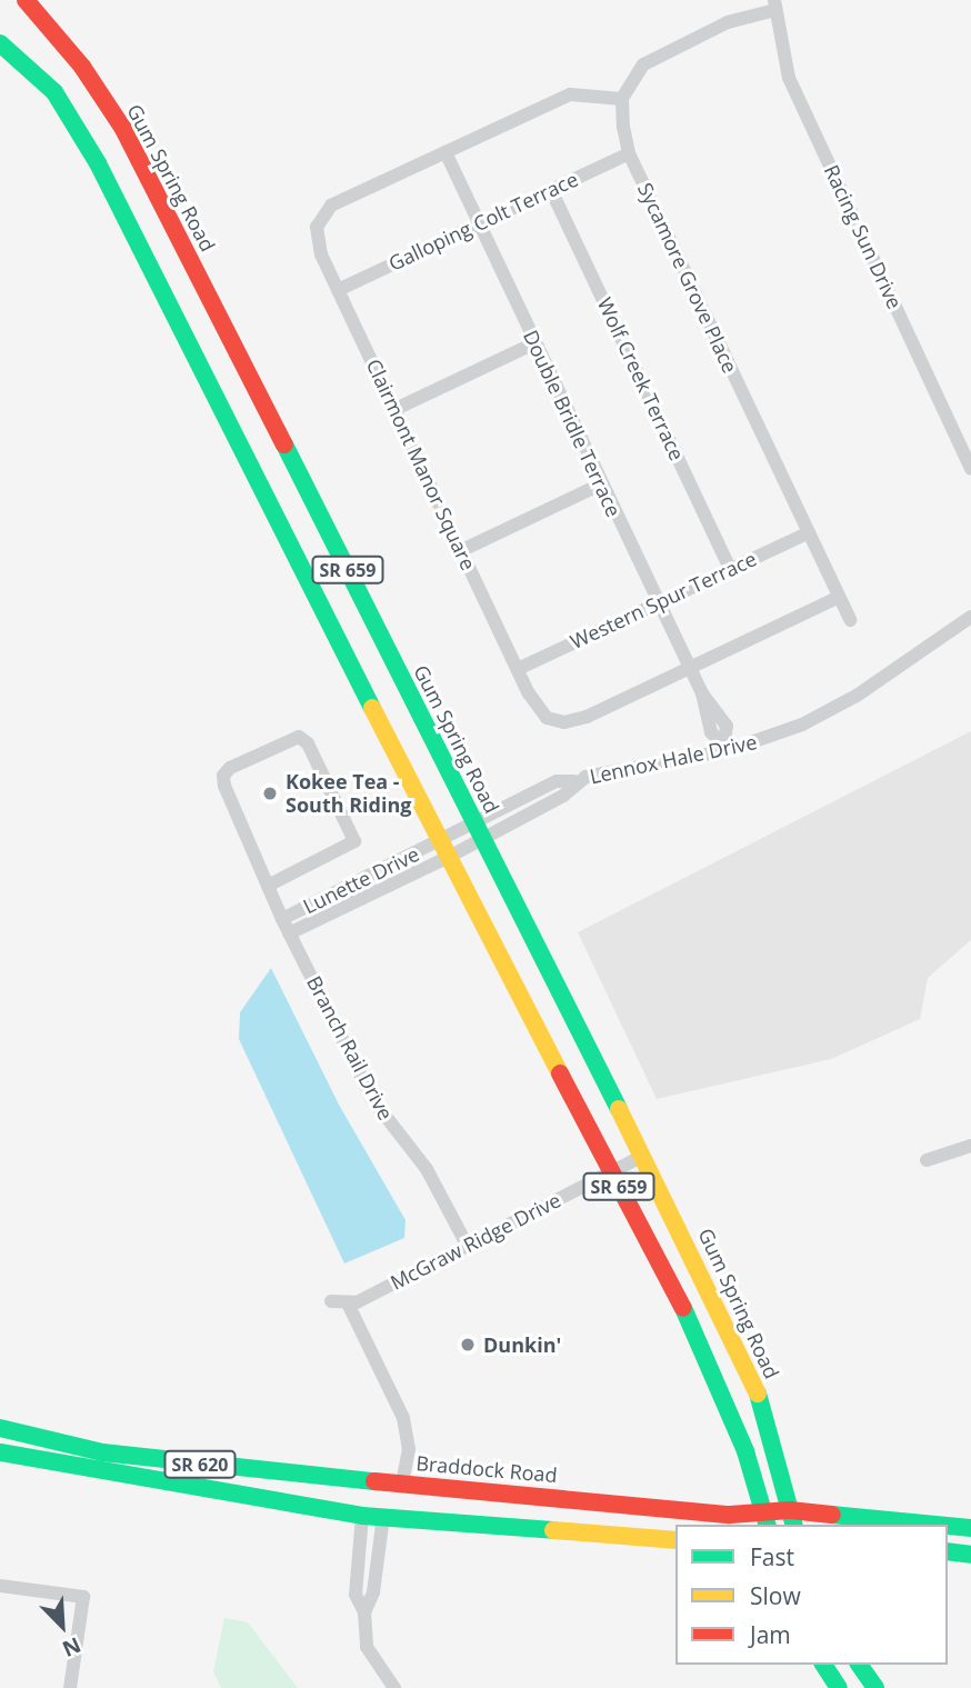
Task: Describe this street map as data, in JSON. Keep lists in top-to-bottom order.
{
  "streets": {
    "main road": [
      "Gum Spring Road",
      "SR 659",
      "SR 620",
      "Braddock Road"
    ],
    "street": [
      "Galloping Colt Terrace",
      "Racing Sun Drive",
      "Sycamore Grove Place",
      "Wolf Creek Terrace",
      "Double Bridle Terrace",
      "Clairmont Manor Square",
      "Western Spur Terrace",
      "Lennox Hale Drive",
      "Lunette Drive",
      "Branch Rail Drive",
      "McGraw Ridge Drive"
    ]
  },
  "crossings": [
    ["Gum Spring Road", "Lennox Hale Drive"],
    ["Gum Spring Road", "McGraw Ridge Drive"],
    ["Gum Spring Road", "Braddock Road"],
    ["Galloping Colt Terrace", "Sycamore Grove Place"],
    ["Galloping Colt Terrace", "Wolf Creek Terrace"],
    ["Galloping Colt Terrace", "Double Bridle Terrace"],
    ["Galloping Colt Terrace", "Clairmont Manor Square"],
    ["Sycamore Grove Place", "Clairmont Manor Square"],
    ["Sycamore Grove Place", "Western Spur Terrace"],
    ["Wolf Creek Terrace", "Western Spur Terrace"],
    ["Double Bridle Terrace", "Clairmont Manor Square"],
    ["Double Bridle Terrace", "Western Spur Terrace"],
    ["Double Bridle Terrace", "Lennox Hale Drive"],
    ["Clairmont Manor Square", "Western Spur Terrace"],
    ["SR 659", "Lennox Hale Drive"],
    ["SR 659", "Lunette Drive"],
    ["SR 659", "McGraw Ridge Drive"],
    ["SR 659", "Braddock Road"],
    ["Lennox Hale Drive", "Lunette Drive"],
    ["Lunette Drive", "Branch Rail Drive"],
    ["Branch Rail Drive", "McGraw Ridge Drive"]
  ],
  "places": ["Kokee Tea - South Riding", "Dunkin'"],
  "legend": ["Fast", "Slow", "Jam"],
  "north": "bottom right"
}
